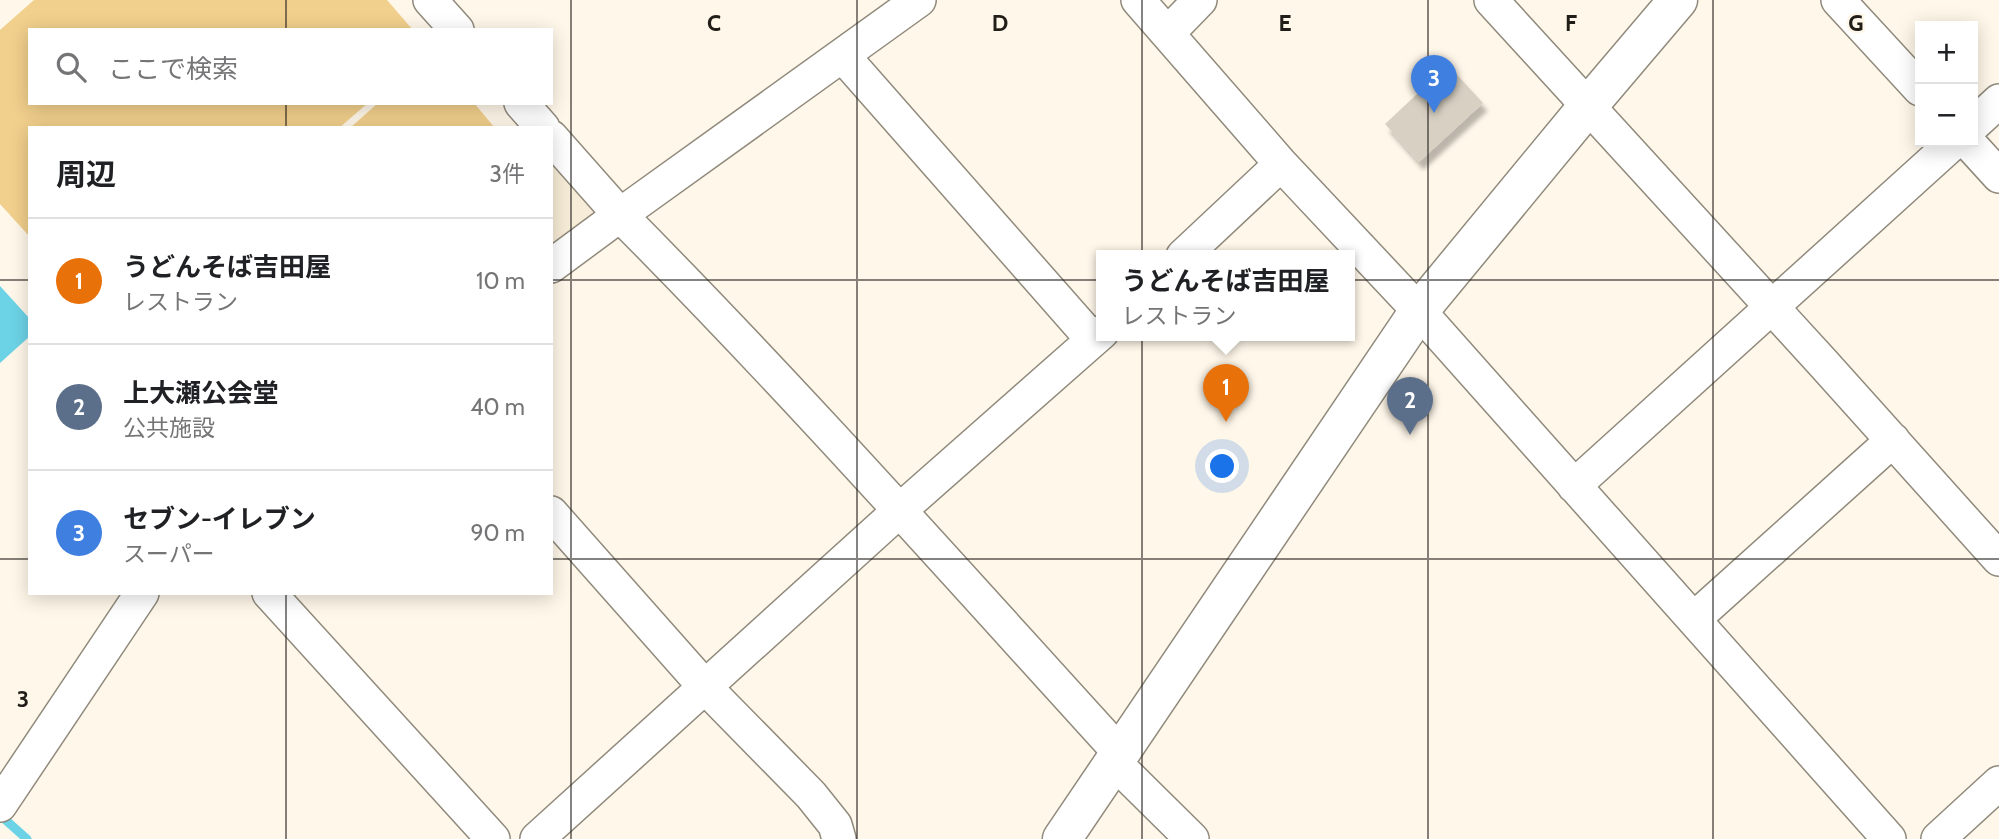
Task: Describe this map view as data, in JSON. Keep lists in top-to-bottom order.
{
  "page": {
    "map_buttons": ["+", "−"],
    "search": "ここで検索",
    "pins": ["3", "1", "2"],
    "heading": ["周辺", "3件"],
    "list": [
      {
        "mark": "1",
        "name": "うどんそば吉田屋",
        "note": "レストラン",
        "value": "10 m"
      },
      {
        "mark": "2",
        "name": "上大瀬公会堂",
        "note": "公共施設",
        "value": "40 m"
      },
      {
        "mark": "3",
        "name": "セブン-イレブン",
        "note": "スーパー",
        "value": "90 m"
      }
    ],
    "popup": ["うどんそば吉田屋", "レストラン"]
  },
  "grid": {
    "columns": [
      "C",
      "D",
      "E",
      "F",
      "G"
    ],
    "rows": ["3"]
  }
}
